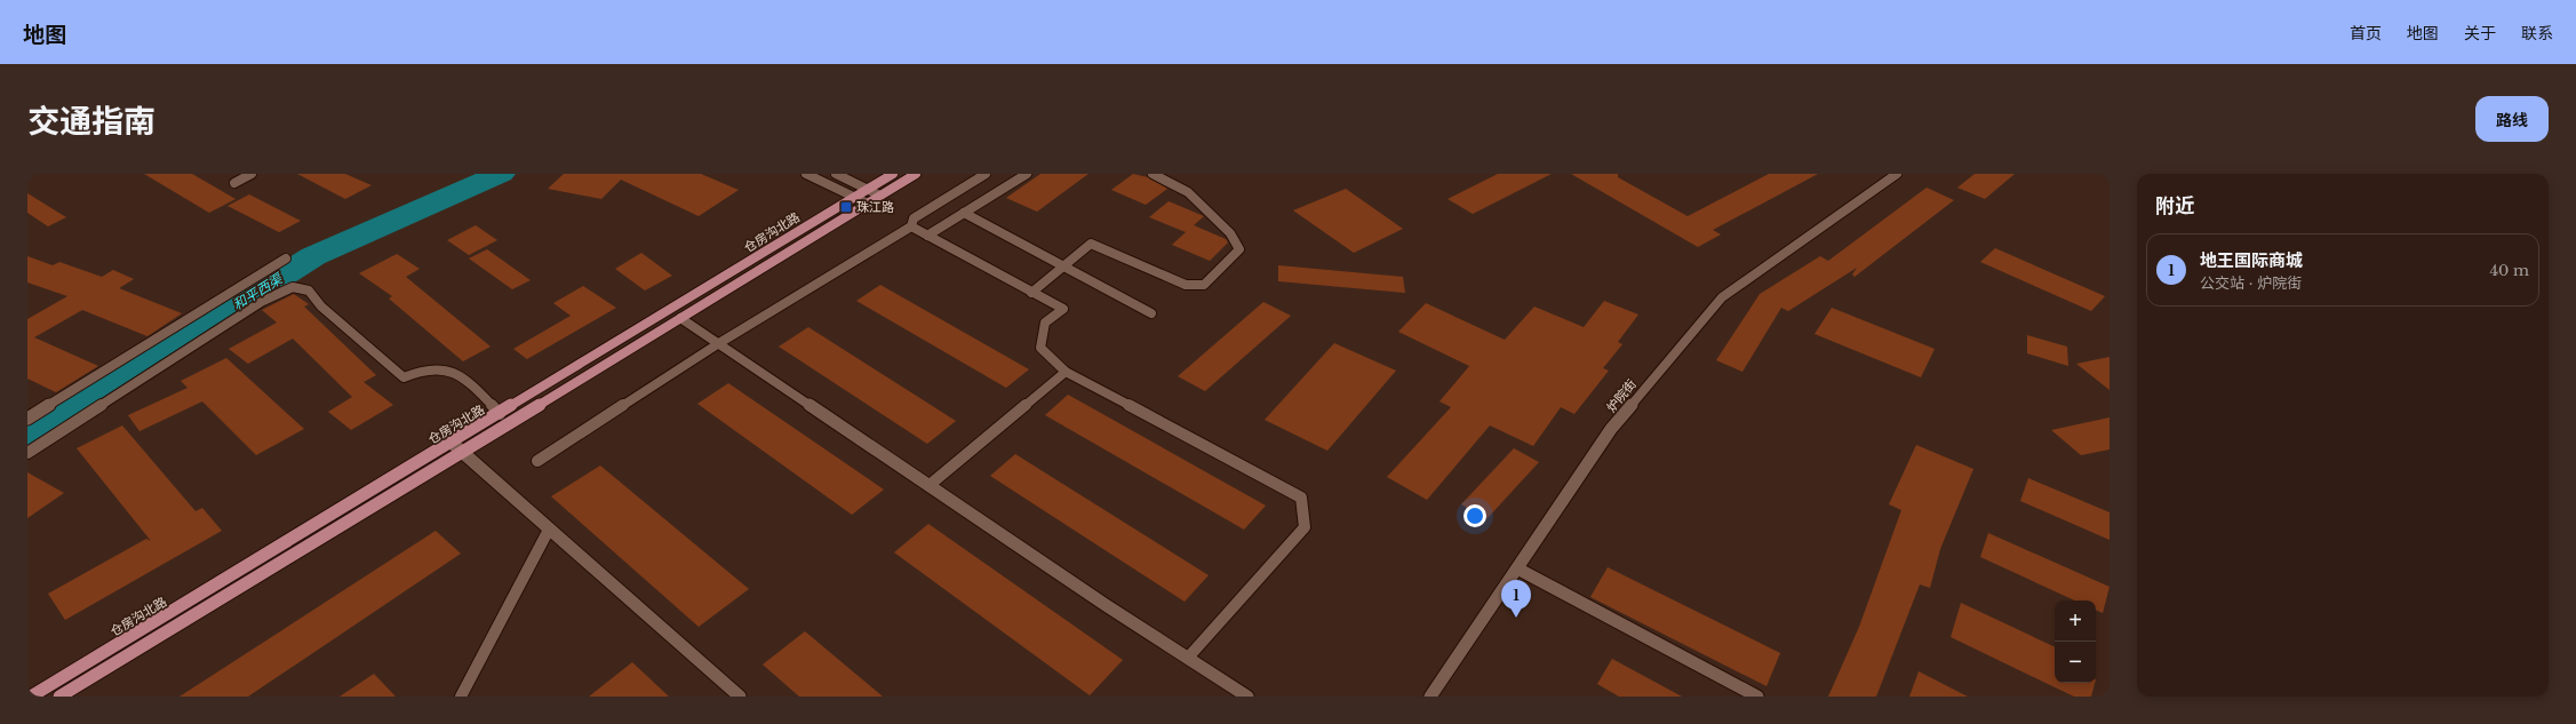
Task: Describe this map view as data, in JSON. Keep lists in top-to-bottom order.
{
  "streets": {
    "main road": ["仓房沟北路"],
    "street": ["炉院街"]
  },
  "water": ["和平西渠"],
  "places": {
    "transit": ["珠江路"]
  },
  "page": {
    "header": "地图",
    "nav": [
      "首页",
      "地图",
      "关于",
      "联系"
    ],
    "title": "交通指南",
    "buttons": "路线",
    "heading": "附近",
    "list": [
      {
        "mark": "1",
        "name": "地王国际商城",
        "note": "公交站 · 炉院街",
        "value": "40 m"
      }
    ],
    "pins": "1",
    "map_buttons": ["+", "−"]
  }
}
